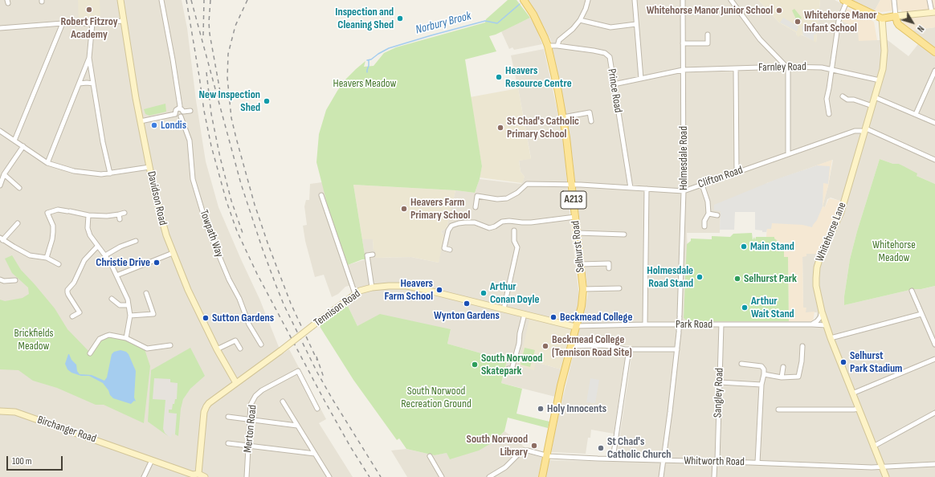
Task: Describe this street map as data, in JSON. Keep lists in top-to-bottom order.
{
  "streets": {
    "main road": ["A213", "Selhurst Road"],
    "street": [
      "Farnley Road",
      "Prince Road",
      "Holmesdale Road",
      "Clifton Road",
      "Davidson Road",
      "Whitehorse Lane",
      "Towpath Way",
      "Tennison Road",
      "Park Road",
      "Sangley Road",
      "Merton Road",
      "Birchanger Road",
      "Whitworth Road"
    ]
  },
  "crossings": [
    ["Farnley Road", "Prince Road"],
    ["Farnley Road", "Holmesdale Road"],
    ["Farnley Road", "Whitehorse Lane"],
    ["Prince Road", "Clifton Road"],
    ["Prince Road", "Selhurst Road"],
    ["Holmesdale Road", "Clifton Road"],
    ["Holmesdale Road", "Park Road"],
    ["Holmesdale Road", "Whitworth Road"],
    ["Clifton Road", "Whitehorse Lane"],
    ["Clifton Road", "Selhurst Road"],
    ["Davidson Road", "Tennison Road"],
    ["Whitehorse Lane", "Park Road"],
    ["Whitehorse Lane", "Whitworth Road"],
    ["Selhurst Road", "Tennison Road"],
    ["Selhurst Road", "Park Road"],
    ["Selhurst Road", "Whitworth Road"],
    ["Tennison Road", "Park Road"],
    ["Tennison Road", "Birchanger Road"],
    ["Park Road", "Sangley Road"],
    ["Sangley Road", "Whitworth Road"]
  ],
  "water": ["Norbury Brook"],
  "parks": [
    "Heavers Meadow",
    "Whitehorse Meadow",
    "Brickfields Meadow",
    "South Norwood Recreation Ground"
  ],
  "places": [
    "Robert Fitzroy Academy",
    "Whitehorse Manor Junior School",
    "Inspection and Cleaning Shed",
    "Whitehorse Manor Infant School",
    "Heavers Resource Centre",
    "New Inspection Shed",
    "Londis",
    "St Chad's Catholic Primary School",
    "Heavers Farm Primary School",
    "Main Stand",
    "Christie Drive",
    "Holmesdale Road Stand",
    "Selhurst Park",
    "Heavers Farm School",
    "Arthur Conan Doyle",
    "Wynton Gardens",
    "Arthur Wait Stand",
    "Beckmead College",
    "Sutton Gardens",
    "Beckmead College (Tennison Road Site)",
    "Selhurst Park Stadium",
    "South Norwood Skatepark",
    "Holy Innocents",
    "South Norwood Library",
    "St Chad's Catholic Church"
  ],
  "scale_bar": "100 m",
  "north": "bottom right"
}
